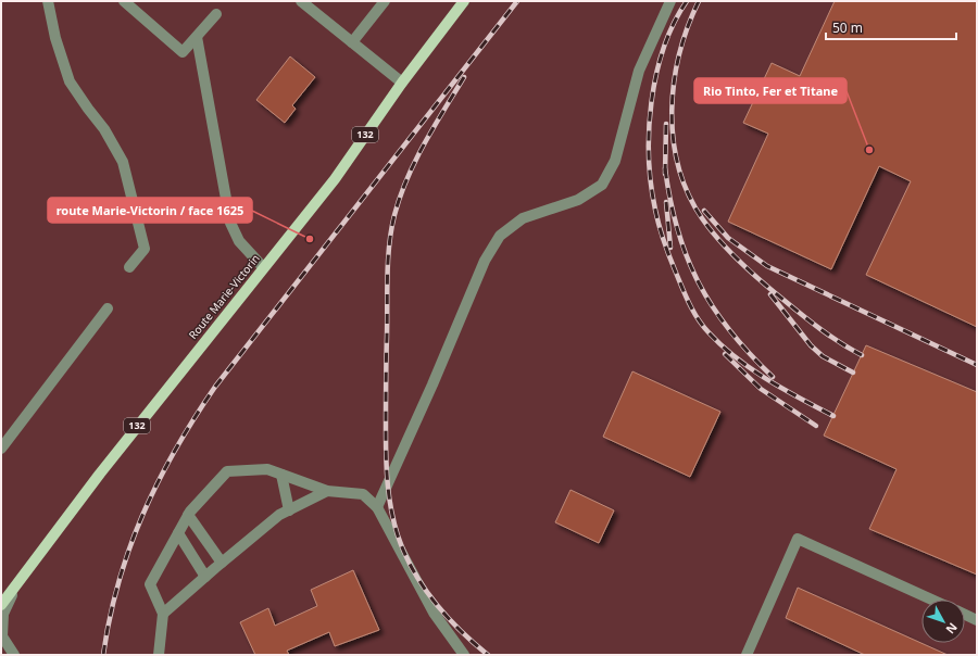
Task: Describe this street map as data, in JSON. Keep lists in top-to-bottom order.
{
  "streets": {
    "main road": ["132", "Route Marie-Victorin"]
  },
  "places": ["Rio Tinto, Fer et Titane", "route Marie-Victorin / face 1625"],
  "scale_bar": "50 m",
  "north": "bottom right"
}
